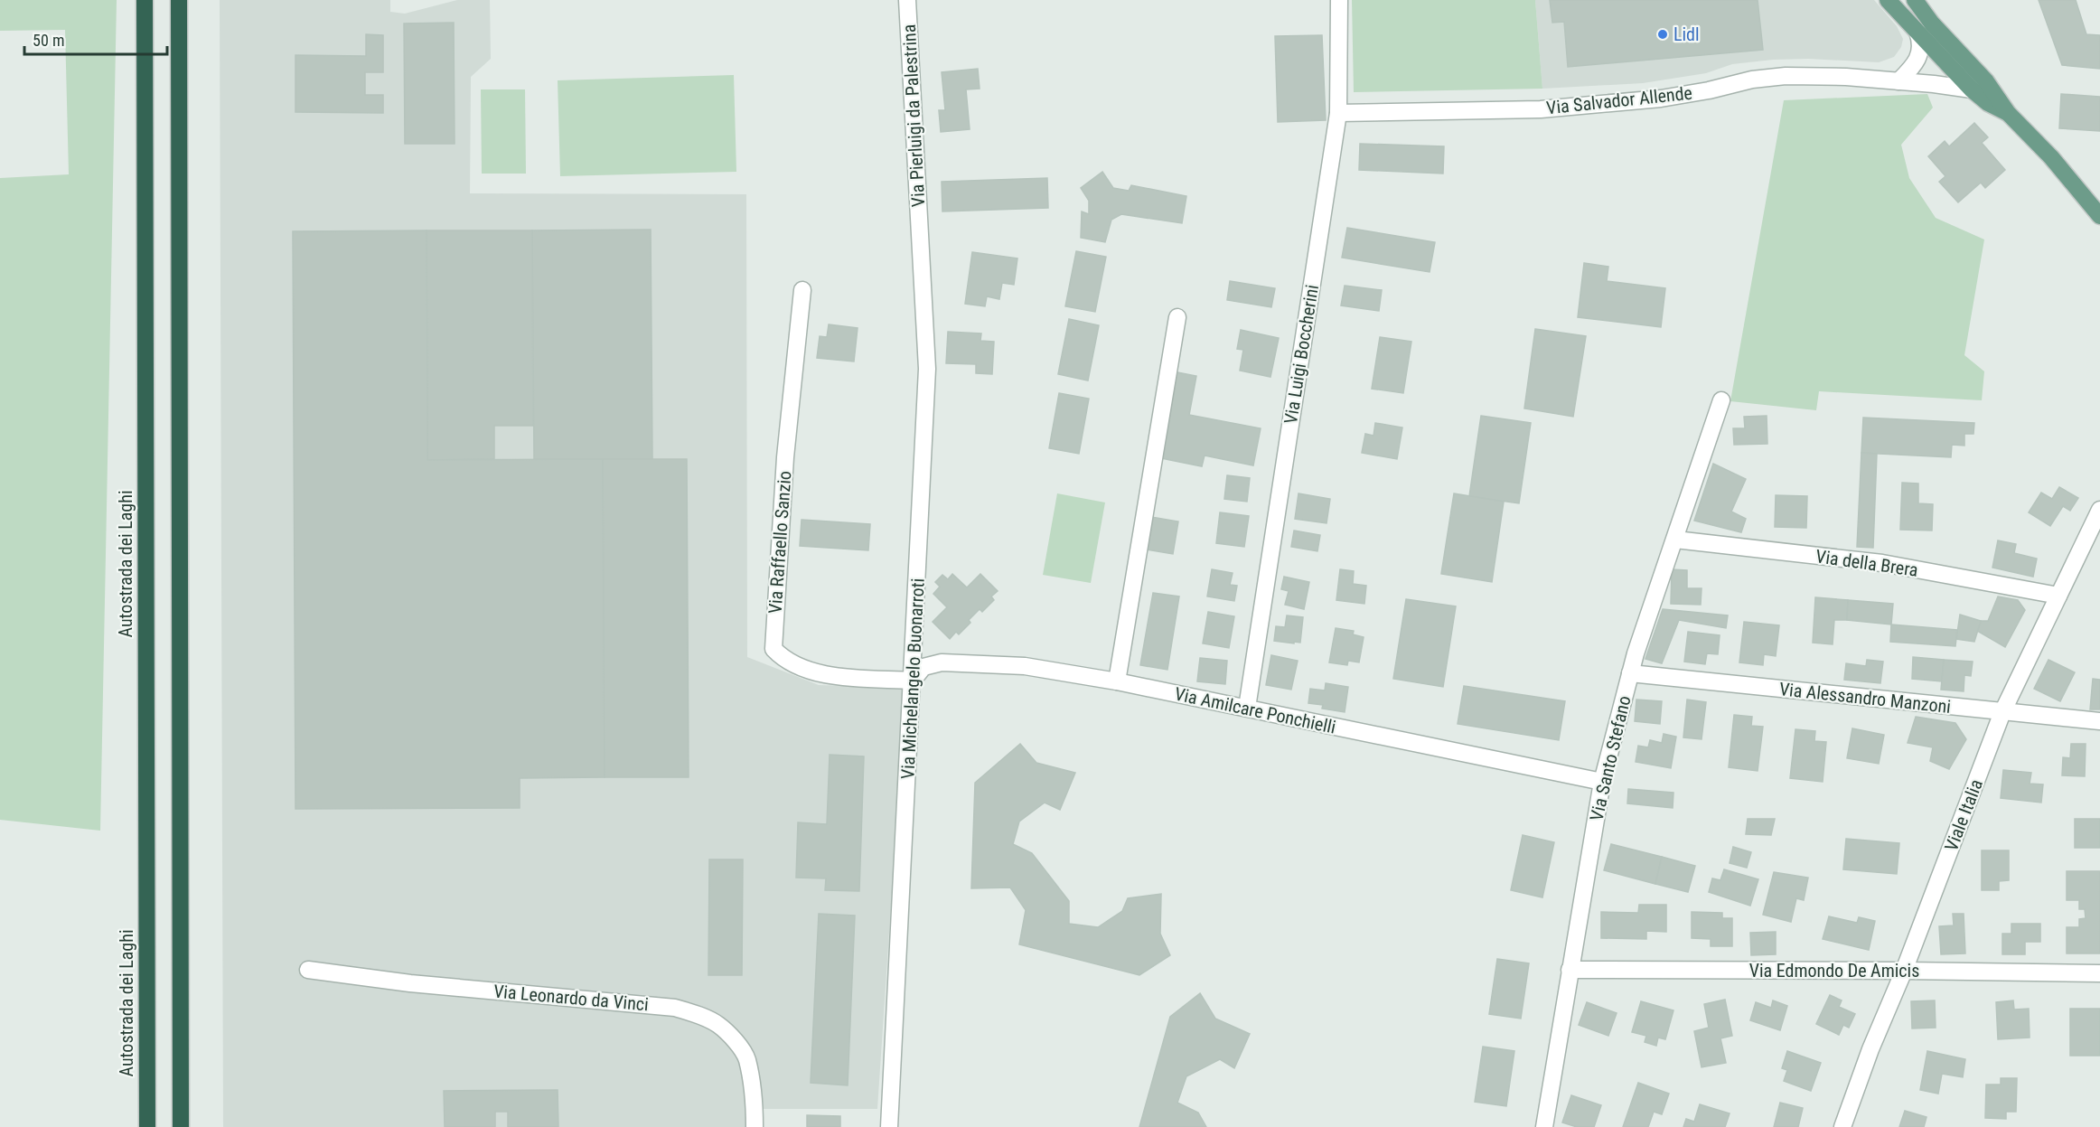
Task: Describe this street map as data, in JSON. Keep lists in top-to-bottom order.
{
  "streets": {
    "highway": ["Autostrada dei Laghi"],
    "street": [
      "Via Salvador Allende",
      "Via Pierluigi da Palestrina",
      "Via Luigi Boccherini",
      "Via Raffaello Sanzio",
      "Via della Brera",
      "Via Michelangelo Buonarroti",
      "Via Alessandro Manzoni",
      "Via Amilcare Ponchielli",
      "Via Santo Stefano",
      "Viale Italia",
      "Via Edmondo De Amicis",
      "Via Leonardo da Vinci"
    ]
  },
  "crossings": [
    ["Via Salvador Allende", "Via Luigi Boccherini"],
    ["Via Pierluigi da Palestrina", "Via Michelangelo Buonarroti"],
    ["Via Luigi Boccherini", "Via Amilcare Ponchielli"],
    ["Via Raffaello Sanzio", "Via Michelangelo Buonarroti"],
    ["Via Raffaello Sanzio", "Via Amilcare Ponchielli"],
    ["Via della Brera", "Via Santo Stefano"],
    ["Via della Brera", "Viale Italia"],
    ["Via Michelangelo Buonarroti", "Via Amilcare Ponchielli"],
    ["Via Alessandro Manzoni", "Via Santo Stefano"],
    ["Via Alessandro Manzoni", "Viale Italia"],
    ["Via Amilcare Ponchielli", "Via Santo Stefano"],
    ["Via Santo Stefano", "Via Edmondo De Amicis"],
    ["Viale Italia", "Via Edmondo De Amicis"]
  ],
  "places": ["Lidl"],
  "scale_bar": "50 m"
}
